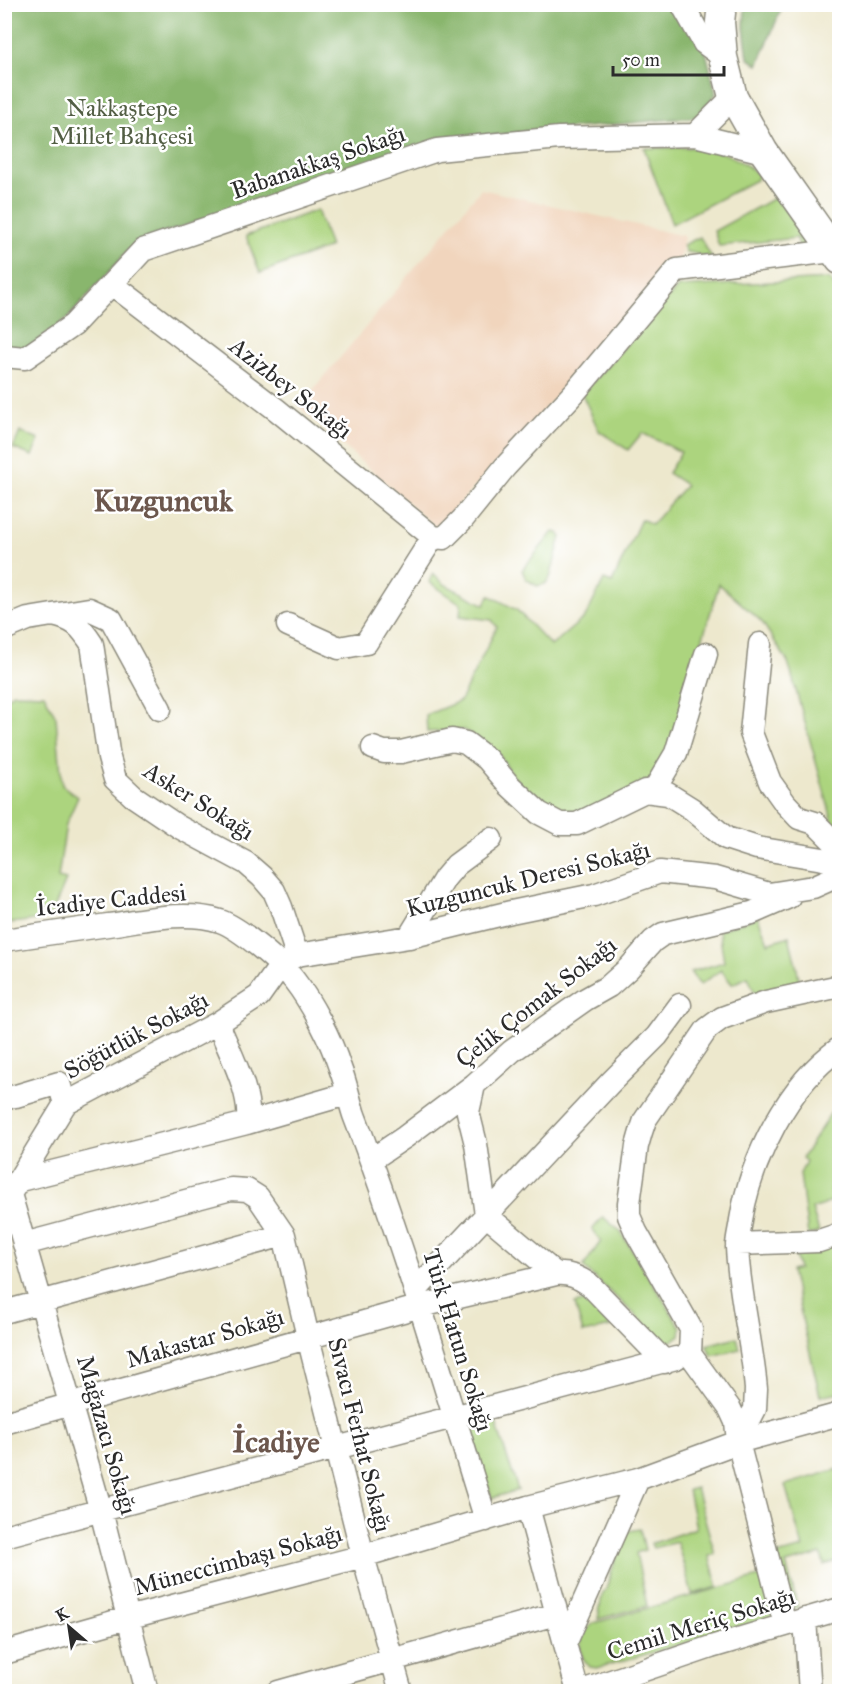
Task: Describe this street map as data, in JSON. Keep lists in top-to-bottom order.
{
  "streets": {
    "street": [
      "Babanakkaş Sokağı",
      "Azizbey Sokağı",
      "Asker Sokağı",
      "Kuzguncuk Deresi Sokağı",
      "İcadiye Caddesi",
      "Çelik Çomak Sokağı",
      "Söğütlük Sokağı",
      "Makastar Sokağı",
      "Türk Hatun Sokağı",
      "Mağazacı Sokağı",
      "Sıvacı Ferhat Sokağı",
      "Müneccimbaşı Sokağı",
      "Cemil Meriç Sokağı"
    ]
  },
  "crossings": [
    ["Babanakkaş Sokağı", "Azizbey Sokağı"],
    ["Asker Sokağı", "Kuzguncuk Deresi Sokağı"],
    ["Asker Sokağı", "İcadiye Caddesi"],
    ["Asker Sokağı", "Söğütlük Sokağı"],
    ["Asker Sokağı", "Türk Hatun Sokağı"],
    ["Kuzguncuk Deresi Sokağı", "İcadiye Caddesi"],
    ["Kuzguncuk Deresi Sokağı", "Çelik Çomak Sokağı"],
    ["Kuzguncuk Deresi Sokağı", "Söğütlük Sokağı"],
    ["Kuzguncuk Deresi Sokağı", "Türk Hatun Sokağı"],
    ["İcadiye Caddesi", "Söğütlük Sokağı"],
    ["İcadiye Caddesi", "Türk Hatun Sokağı"],
    ["Çelik Çomak Sokağı", "Türk Hatun Sokağı"],
    ["Söğütlük Sokağı", "Türk Hatun Sokağı"],
    ["Söğütlük Sokağı", "Mağazacı Sokağı"],
    ["Makastar Sokağı", "Türk Hatun Sokağı"],
    ["Makastar Sokağı", "Mağazacı Sokağı"],
    ["Makastar Sokağı", "Sıvacı Ferhat Sokağı"],
    ["Türk Hatun Sokağı", "Müneccimbaşı Sokağı"],
    ["Mağazacı Sokağı", "Sıvacı Ferhat Sokağı"],
    ["Mağazacı Sokağı", "Müneccimbaşı Sokağı"],
    ["Sıvacı Ferhat Sokağı", "Müneccimbaşı Sokağı"]
  ],
  "districts": ["Kuzguncuk", "İcadiye"],
  "parks": ["Nakkaştepe Millet Bahçesi"],
  "scale_bar": "50 m",
  "north": "top left"
}
